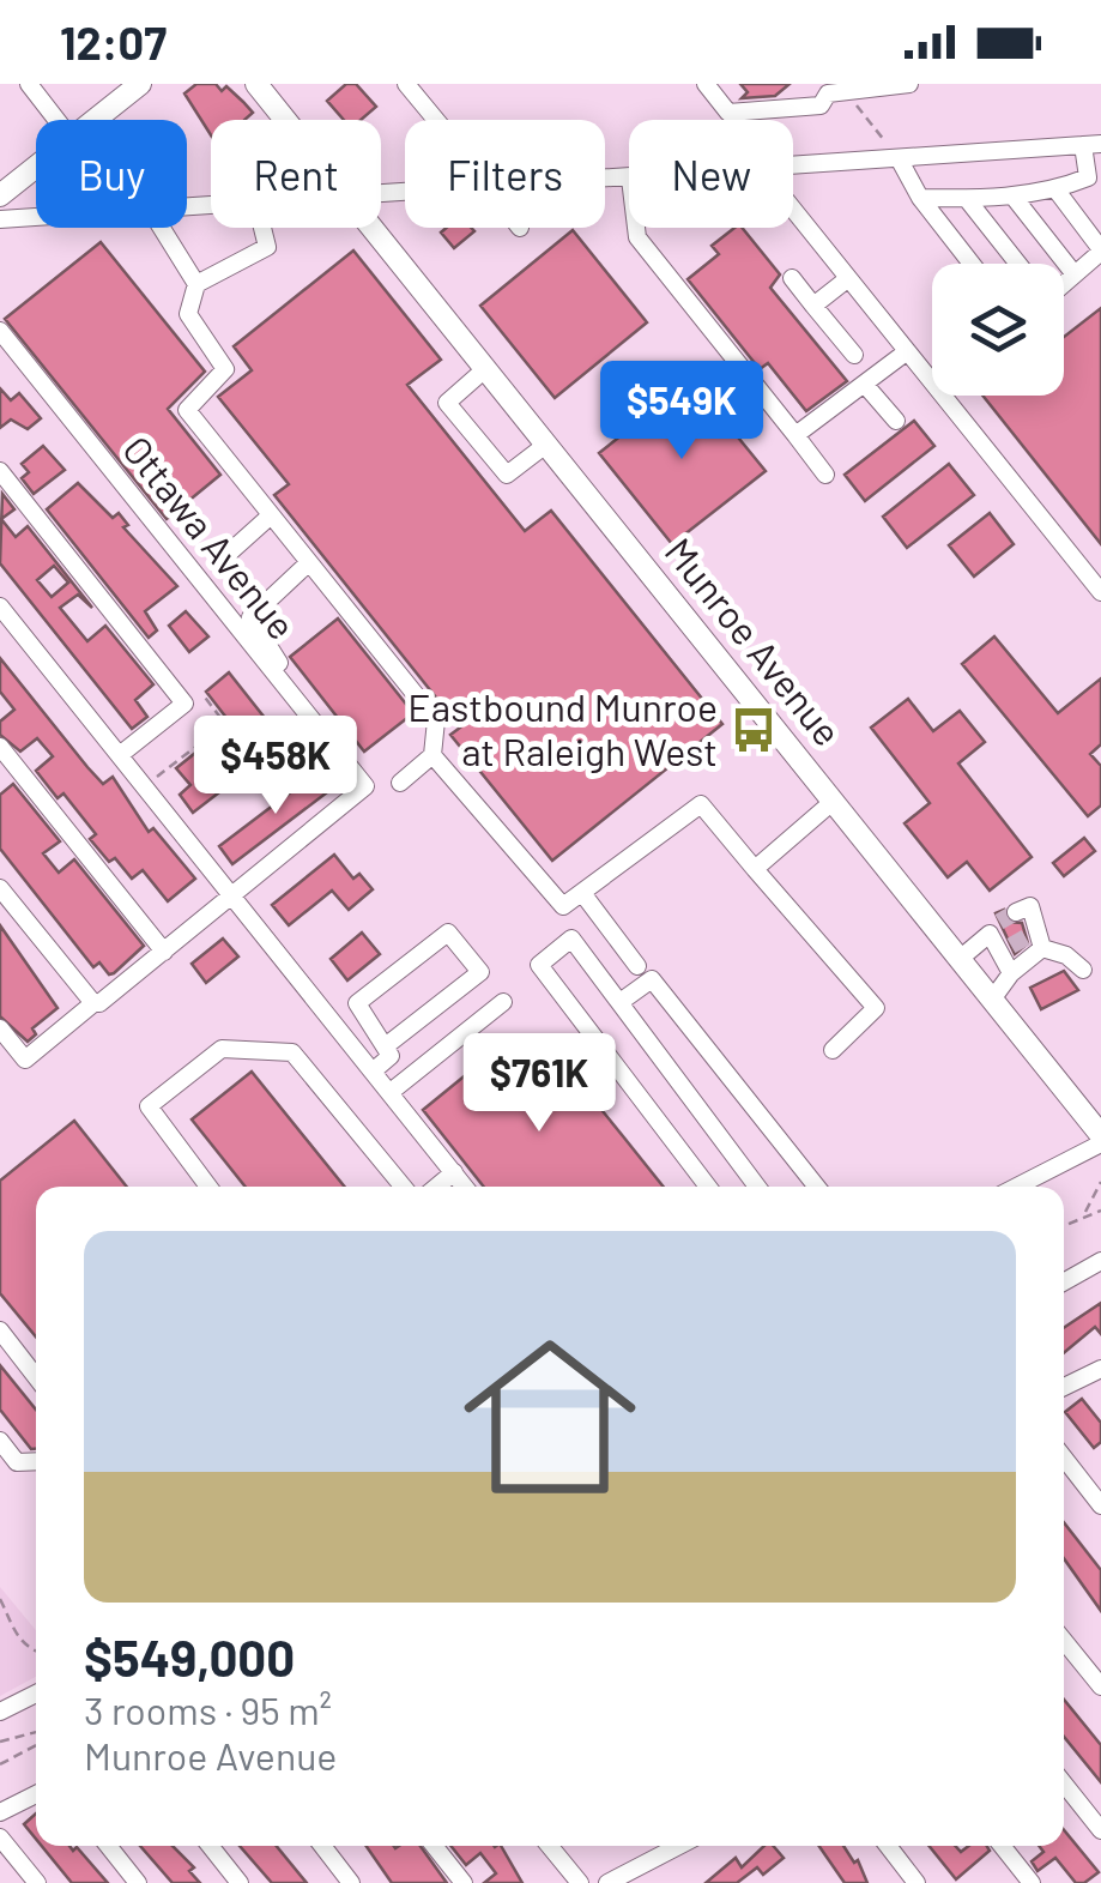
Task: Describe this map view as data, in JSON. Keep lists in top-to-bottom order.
{
  "streets": {
    "main road": ["Munroe Avenue"],
    "street": ["Ottawa Avenue"]
  },
  "places": {
    "bus stop": ["Eastbound Munroe at Raleigh West"]
  },
  "page": {
    "status": "12:07",
    "chip": [
      "Buy",
      "Rent",
      "Filters",
      "New"
    ],
    "price": ["$549K", "$458K", "$761K"],
    "list": [
      {
        "name": "$549,000",
        "note": "3 rooms · 95 m² · Munroe Avenue"
      }
    ]
  }
}
